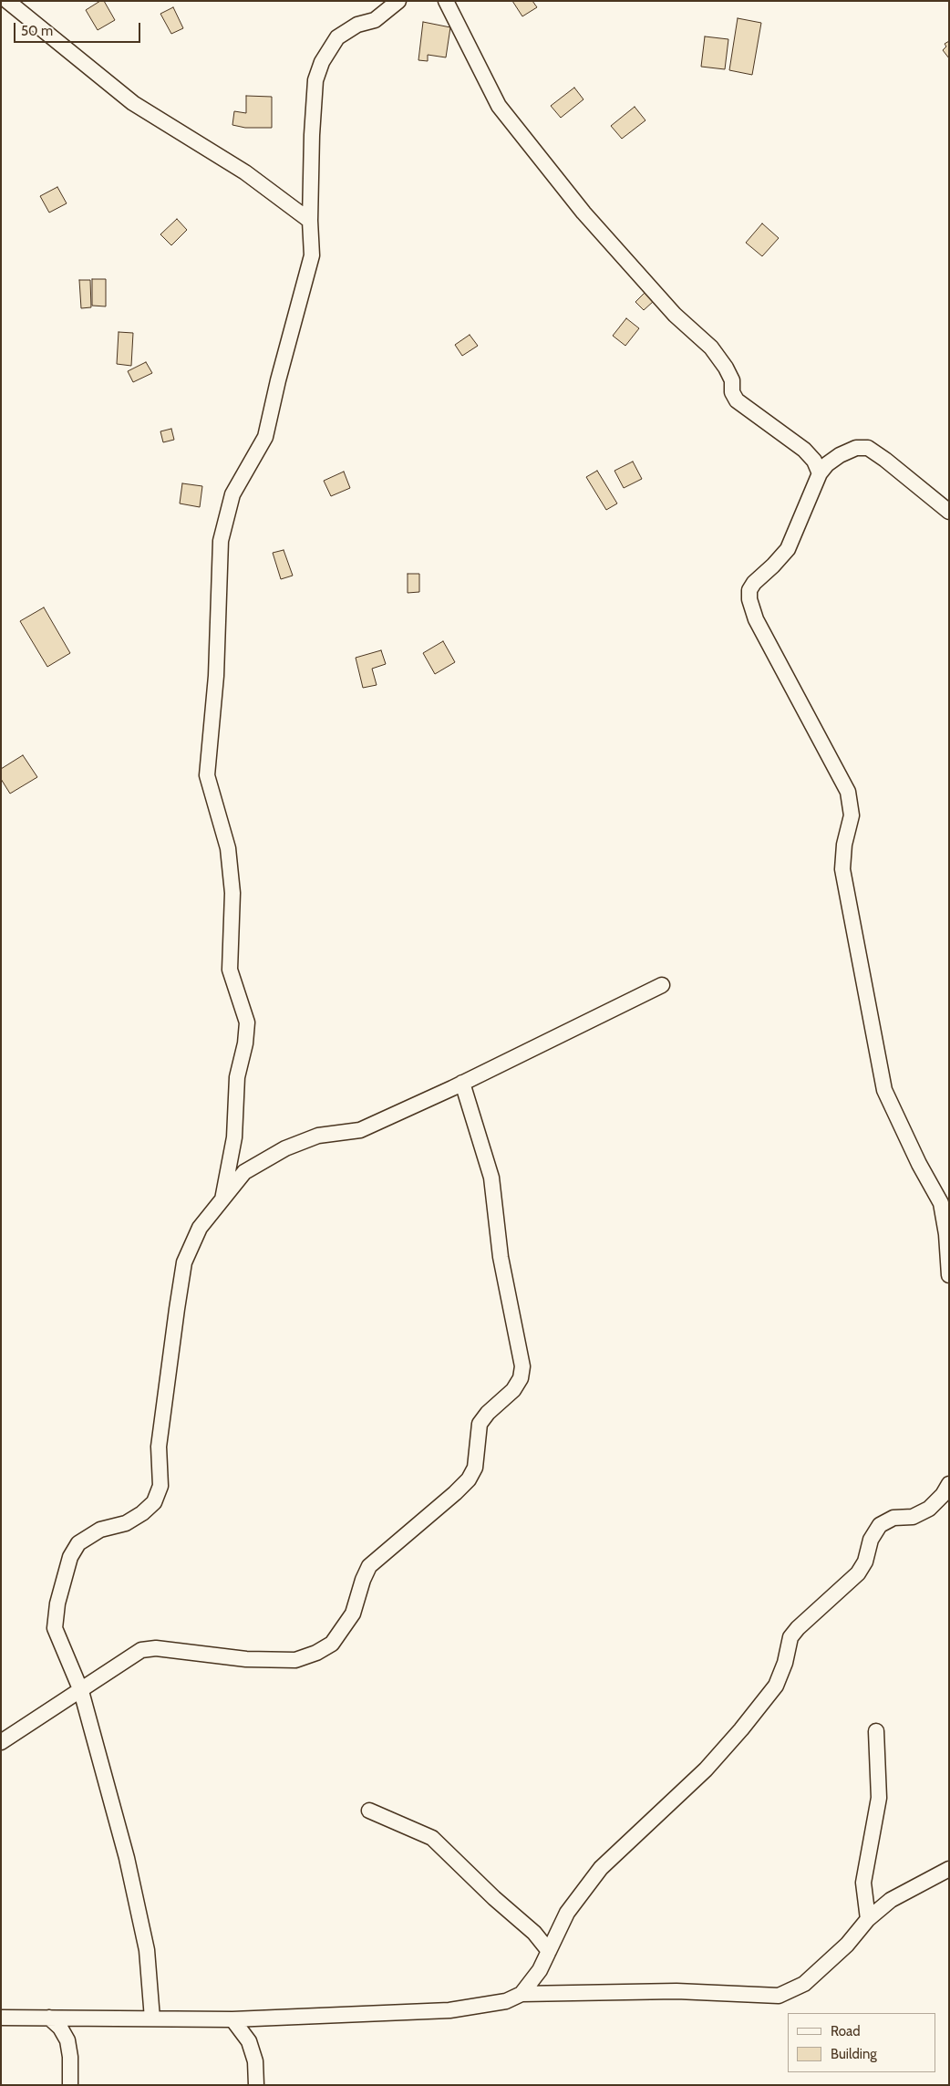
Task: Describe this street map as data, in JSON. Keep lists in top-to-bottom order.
{
  "legend": ["Road", "Building"],
  "scale_bar": "50 m"
}
